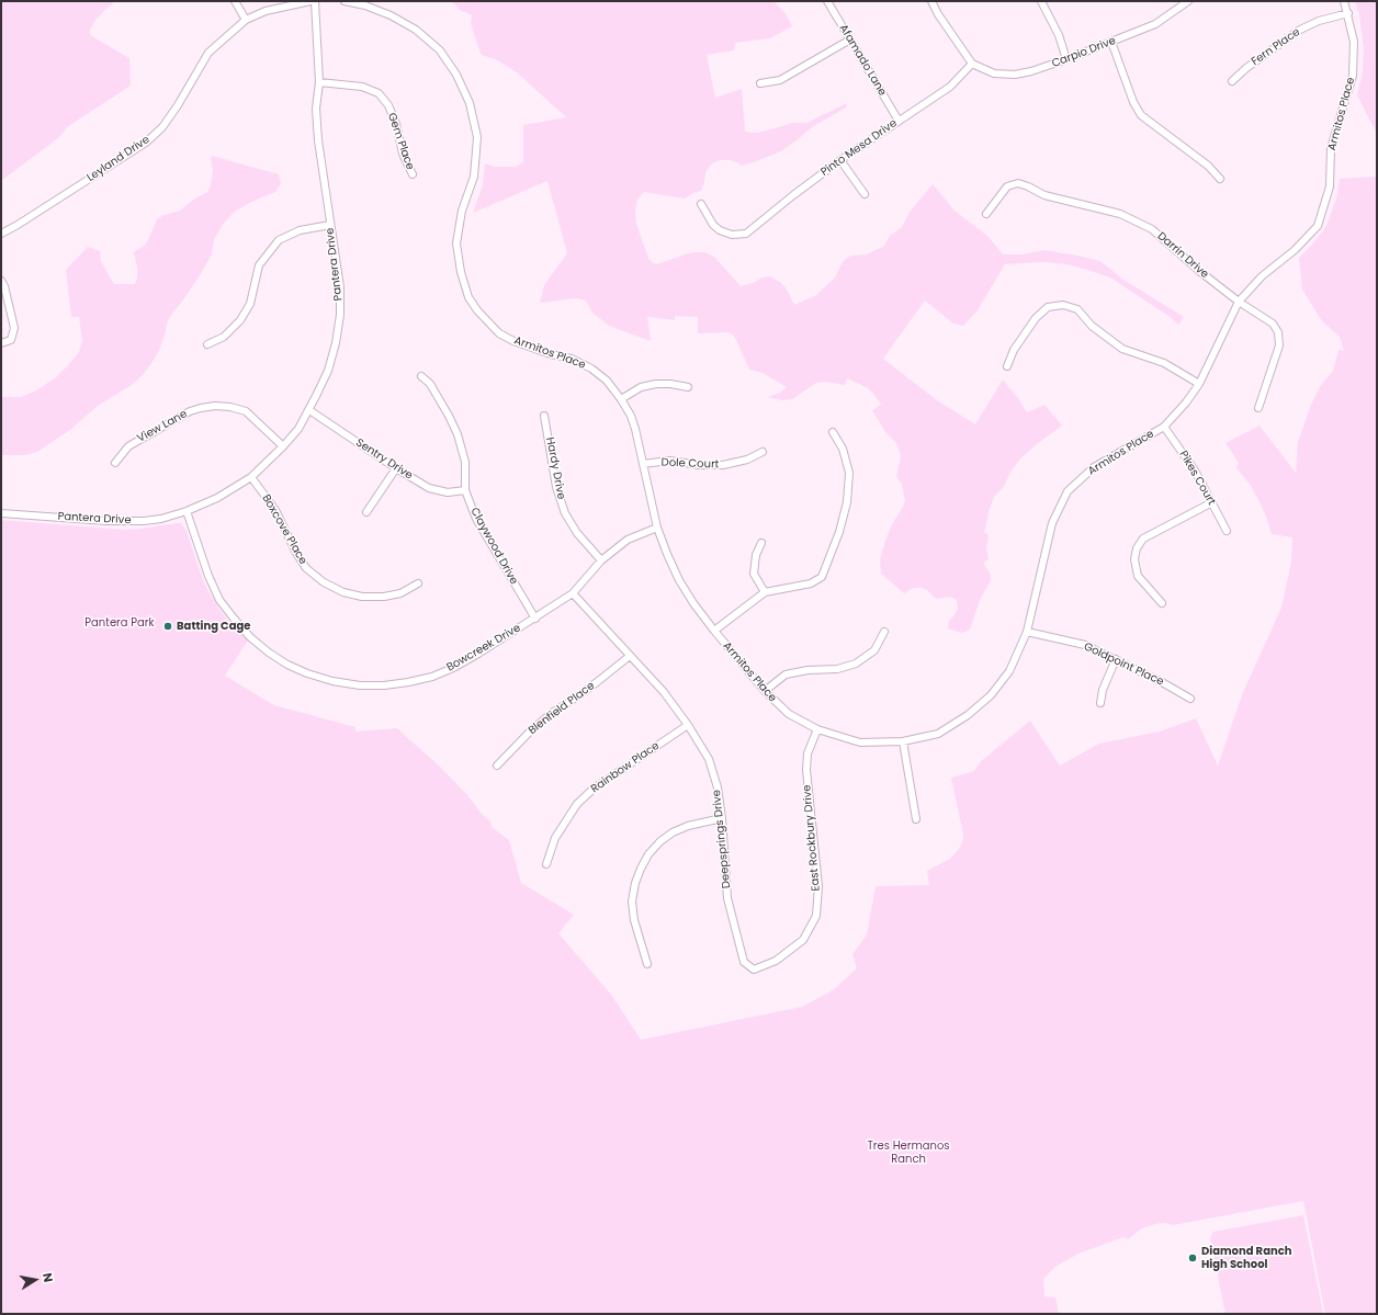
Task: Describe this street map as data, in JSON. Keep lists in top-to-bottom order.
{
  "streets": {
    "street": [
      "Fern Place",
      "Carpio Drive",
      "Afamado Lane",
      "Armitos Place",
      "Gem Place",
      "Pinto Mesa Drive",
      "Leyland Drive",
      "Darrin Drive",
      "Pantera Drive",
      "View Lane",
      "Sentry Drive",
      "Dole Court",
      "Hardy Drive",
      "Pikes Court",
      "Boxcove Place",
      "Claywood Drive",
      "Bowcreek Drive",
      "Goldpoint Place",
      "Blenfield Place",
      "Rainbow Place",
      "East Rockbury Drive",
      "Deepsprings Drive"
    ]
  },
  "crossings": [
    ["Fern Place", "Armitos Place"],
    ["Carpio Drive", "Pinto Mesa Drive"],
    ["Afamado Lane", "Pinto Mesa Drive"],
    ["Armitos Place", "Darrin Drive"],
    ["Armitos Place", "Dole Court"],
    ["Armitos Place", "Pikes Court"],
    ["Armitos Place", "Bowcreek Drive"],
    ["Armitos Place", "Goldpoint Place"],
    ["Armitos Place", "East Rockbury Drive"],
    ["Gem Place", "Pantera Drive"],
    ["Pantera Drive", "View Lane"],
    ["Pantera Drive", "Sentry Drive"],
    ["Pantera Drive", "Boxcove Place"],
    ["Pantera Drive", "Bowcreek Drive"],
    ["Sentry Drive", "Claywood Drive"],
    ["Hardy Drive", "Bowcreek Drive"],
    ["Claywood Drive", "Bowcreek Drive"],
    ["Bowcreek Drive", "Deepsprings Drive"],
    ["Blenfield Place", "Deepsprings Drive"],
    ["Rainbow Place", "Deepsprings Drive"],
    ["East Rockbury Drive", "Deepsprings Drive"]
  ],
  "parks": ["Pantera Park", "Tres Hermanos Ranch"],
  "places": ["Batting Cage", "Diamond Ranch High School"],
  "north": "right"
}
